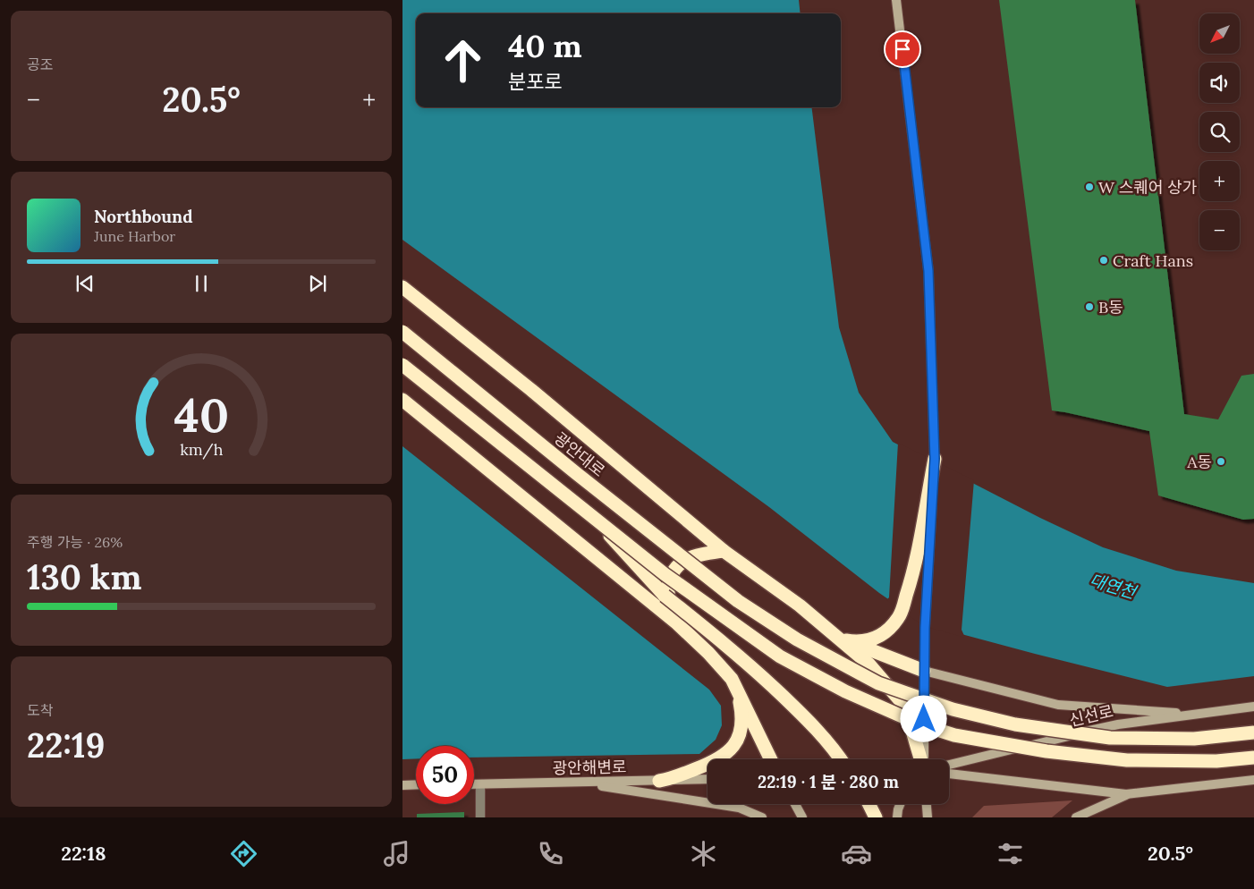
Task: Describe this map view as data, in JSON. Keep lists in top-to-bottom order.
{
  "streets": {
    "highway": ["광안대로"],
    "main road": ["신선로", "광안해변로"]
  },
  "water": ["대연천"],
  "places": [
    "W 스퀘어 상가",
    "Craft Hans",
    "B동",
    "A동"
  ],
  "north": "bottom left",
  "page": {
    "tile": [
      "공조",
      ["주행 가능 · 26%", "130 km"],
      ["도착", "22:19"]
    ],
    "map_buttons": ["+", "−"],
    "turn": ["40 m", "분포로"],
    "heat": ["−", "20.5°", "+"],
    "song": ["Northbound", "June Harbor"],
    "limit": "50",
    "trip": "22:19 · 1 분 · 280 m",
    "tabs": ["22:18", "20.5°"],
    "gauge": ["40", "km/h"]
  }
}
